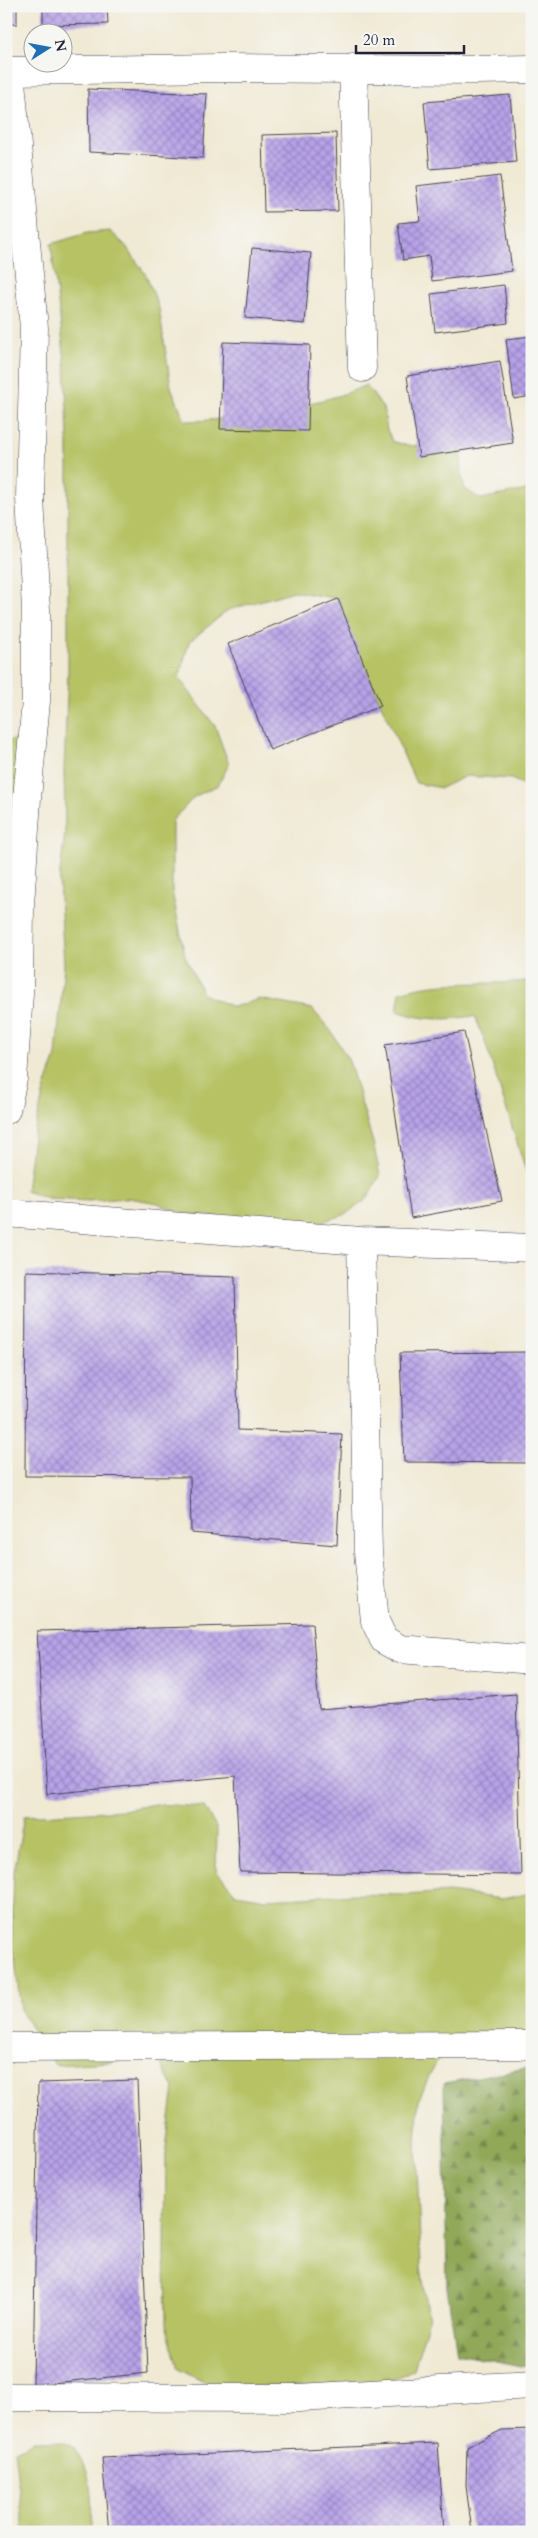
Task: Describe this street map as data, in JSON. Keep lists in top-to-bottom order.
{
  "scale_bar": "20 m",
  "north": "right"
}
